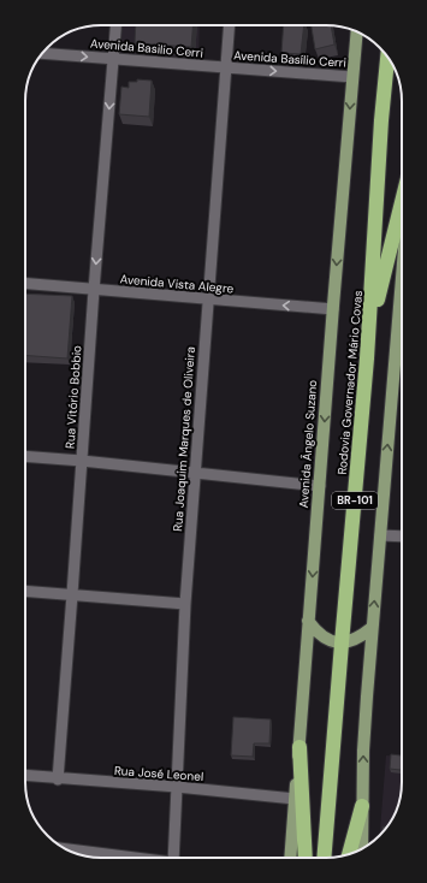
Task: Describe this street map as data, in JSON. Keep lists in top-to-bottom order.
{
  "streets": {
    "highway": ["Rodovia Governador Mário Covas", "BR-101"],
    "main road": ["Avenida Ângelo Suzano"],
    "street": [
      "Avenida Basilio Cerri",
      "Avenida Basílio Cerri",
      "Avenida Vista Alegre",
      "Rua Vitório Bobbio",
      "Rua Joaquim Marques de Oliveira",
      "Rua José Leonel"
    ]
  },
  "crossings": [
    ["Avenida Basilio Cerri", "Avenida Basílio Cerri"],
    ["Avenida Basilio Cerri", "Rua Vitório Bobbio"],
    ["Avenida Basilio Cerri", "Rua Joaquim Marques de Oliveira"],
    ["Avenida Basílio Cerri", "Rua Joaquim Marques de Oliveira"],
    ["Avenida Basílio Cerri", "Avenida Ângelo Suzano"],
    ["Avenida Vista Alegre", "Rua Vitório Bobbio"],
    ["Avenida Vista Alegre", "Rua Joaquim Marques de Oliveira"],
    ["Avenida Vista Alegre", "Avenida Ângelo Suzano"],
    ["Rua Vitório Bobbio", "Rua José Leonel"],
    ["Rua Joaquim Marques de Oliveira", "Rua José Leonel"],
    ["Avenida Ângelo Suzano", "Rua José Leonel"]
  ],
  "one_way": ["Avenida Basilio Cerri", "Avenida Basílio Cerri", "Avenida Vista Alegre"]
}
